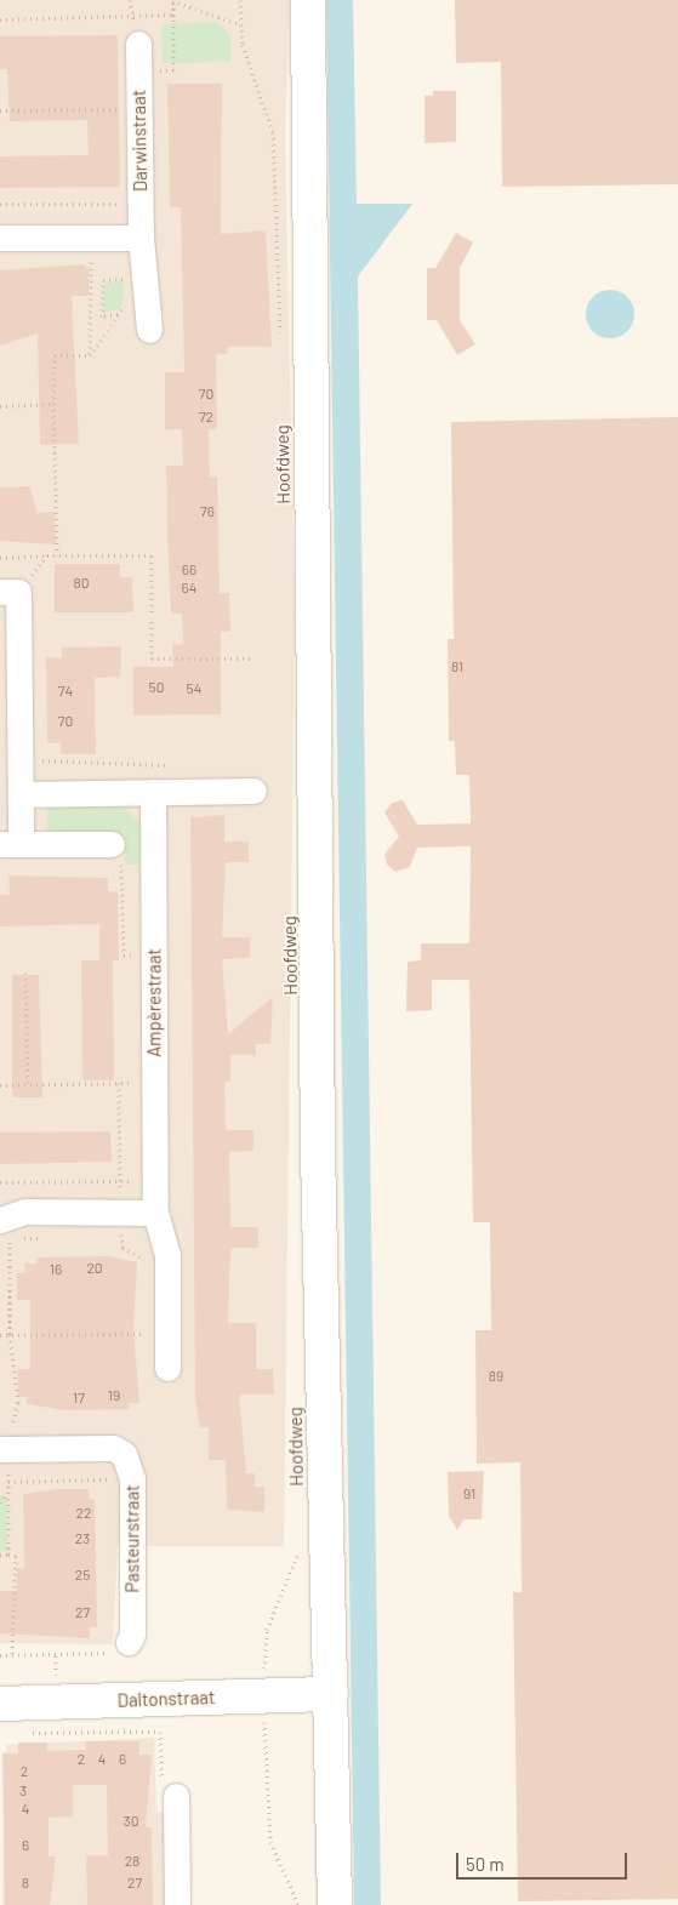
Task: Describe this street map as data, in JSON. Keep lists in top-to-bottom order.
{
  "streets": {
    "main road": ["Hoofdweg", "Daltonstraat"],
    "street": ["Darwinstraat", "Ampèrestraat", "Pasteurstraat"]
  },
  "crossings": [
    ["Hoofdweg", "Daltonstraat"]
  ],
  "house_numbers": [
    "70",
    "72",
    "76",
    "66",
    "80",
    "64",
    "81",
    "50",
    "54",
    "74",
    "70",
    "20",
    "16",
    "89",
    "19",
    "17",
    "91",
    "22",
    "23",
    "25",
    "27",
    "2",
    "4",
    "6",
    "2",
    "3",
    "4",
    "30",
    "6",
    "28",
    "8",
    "27"
  ],
  "scale_bar": "50 m"
}
